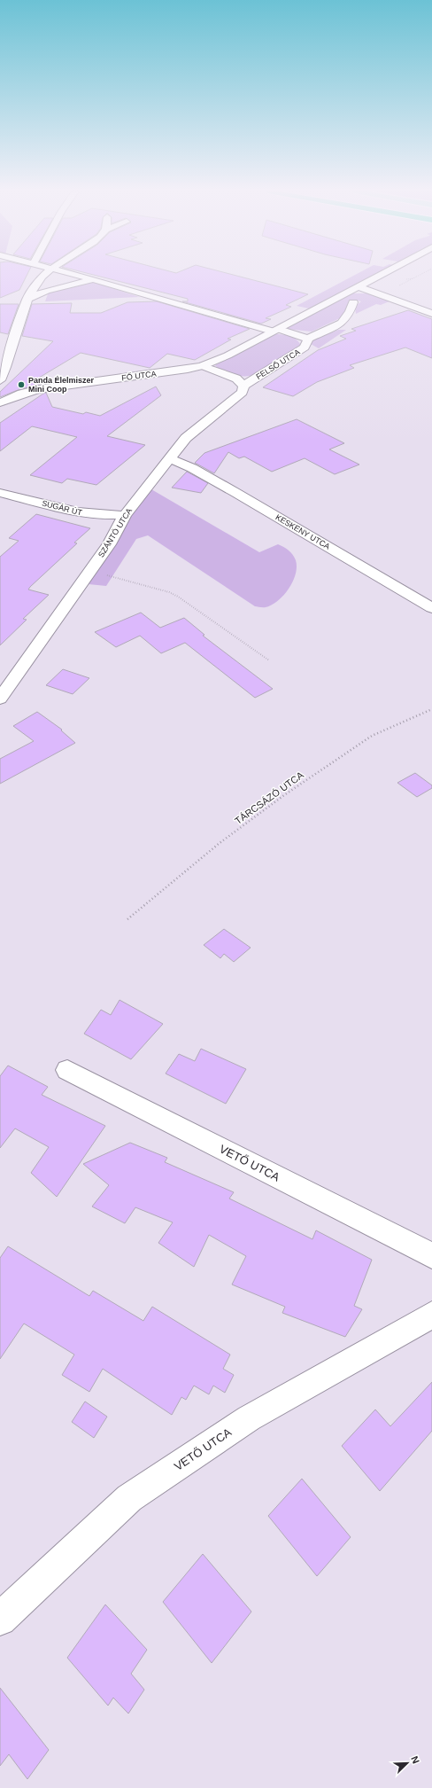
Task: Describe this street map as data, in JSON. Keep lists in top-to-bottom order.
{
  "streets": {
    "street": [
      "FELSŐ UTCA",
      "FŐ UTCA",
      "SUGÁR ÚT",
      "KESKENY UTCA",
      "SZÁNTÓ UTCA",
      "VETŐ UTCA"
    ],
    "path": ["TÁRCSÁZÓ UTCA"]
  },
  "crossings": [
    ["FELSŐ UTCA", "FŐ UTCA"],
    ["FELSŐ UTCA", "SZÁNTÓ UTCA"],
    ["SUGÁR ÚT", "SZÁNTÓ UTCA"],
    ["KESKENY UTCA", "SZÁNTÓ UTCA"]
  ],
  "places": ["Panda Élelmiszer Mini Coop"],
  "north": "top right"
}
